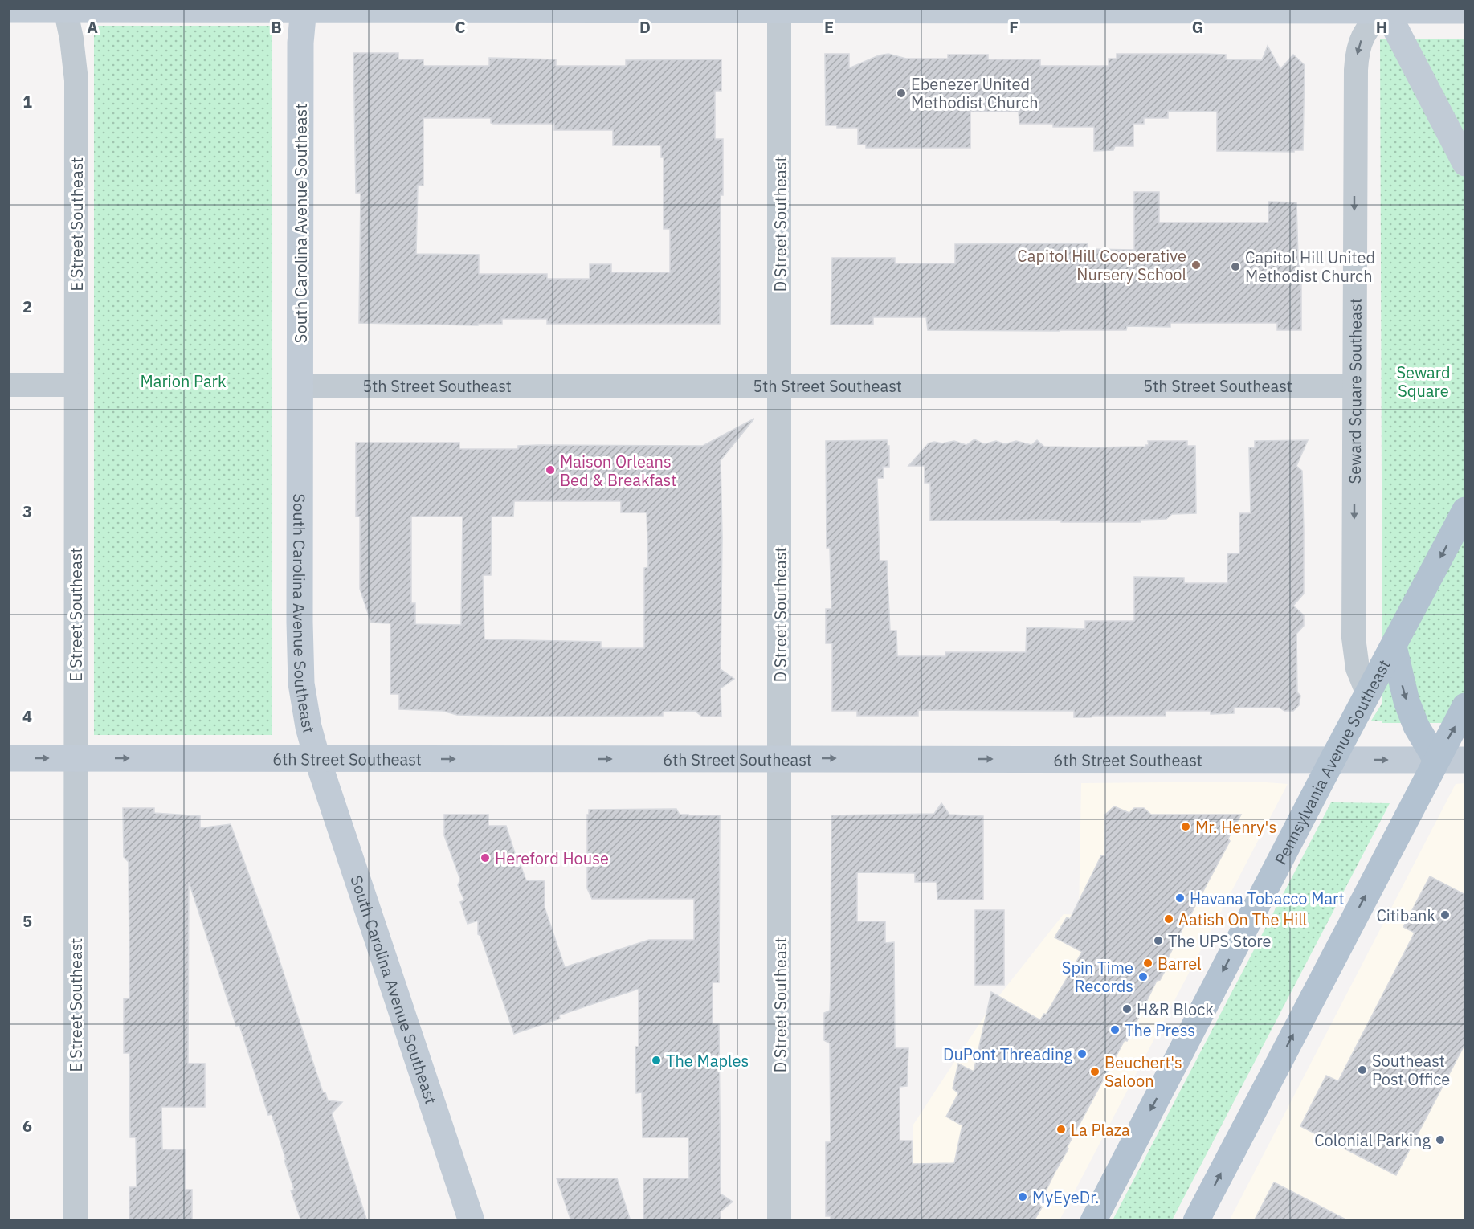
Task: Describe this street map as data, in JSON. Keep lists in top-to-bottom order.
{
  "streets": {
    "main road": ["Pennsylvania Avenue Southeast"],
    "street": [
      "South Carolina Avenue Southeast",
      "E Street Southeast",
      "D Street Southeast",
      "5th Street Southeast",
      "Seward Square Southeast",
      "6th Street Southeast"
    ]
  },
  "crossings": [
    ["South Carolina Avenue Southeast", "5th Street Southeast"],
    ["South Carolina Avenue Southeast", "6th Street Southeast"],
    ["E Street Southeast", "6th Street Southeast"],
    ["D Street Southeast", "5th Street Southeast"],
    ["D Street Southeast", "6th Street Southeast"],
    ["5th Street Southeast", "Seward Square Southeast"],
    ["Seward Square Southeast", "Pennsylvania Avenue Southeast"],
    ["6th Street Southeast", "Pennsylvania Avenue Southeast"]
  ],
  "one_way": ["Seward Square Southeast", "6th Street Southeast"],
  "parks": ["Seward Square", "Marion Park"],
  "places": [
    "Ebenezer United Methodist Church",
    "Capitol Hill Cooperative Nursery School",
    "Capitol Hill United Methodist Church",
    "Maison Orleans Bed & Breakfast",
    "Mr. Henry's",
    "Hereford House",
    "Havana Tobacco Mart",
    "Citibank",
    "Aatish On The Hill",
    "The UPS Store",
    "Barrel",
    "Spin Time Records",
    "H&R Block",
    "The Press",
    "DuPont Threading",
    "The Maples",
    "Southeast Post Office",
    "Beuchert's Saloon",
    "La Plaza",
    "Colonial Parking",
    "MyEyeDr."
  ],
  "grid": {
    "columns": [
      "A",
      "B",
      "C",
      "D",
      "E",
      "F",
      "G",
      "H"
    ],
    "rows": [
      "1",
      "2",
      "3",
      "4",
      "5",
      "6"
    ]
  }
}
